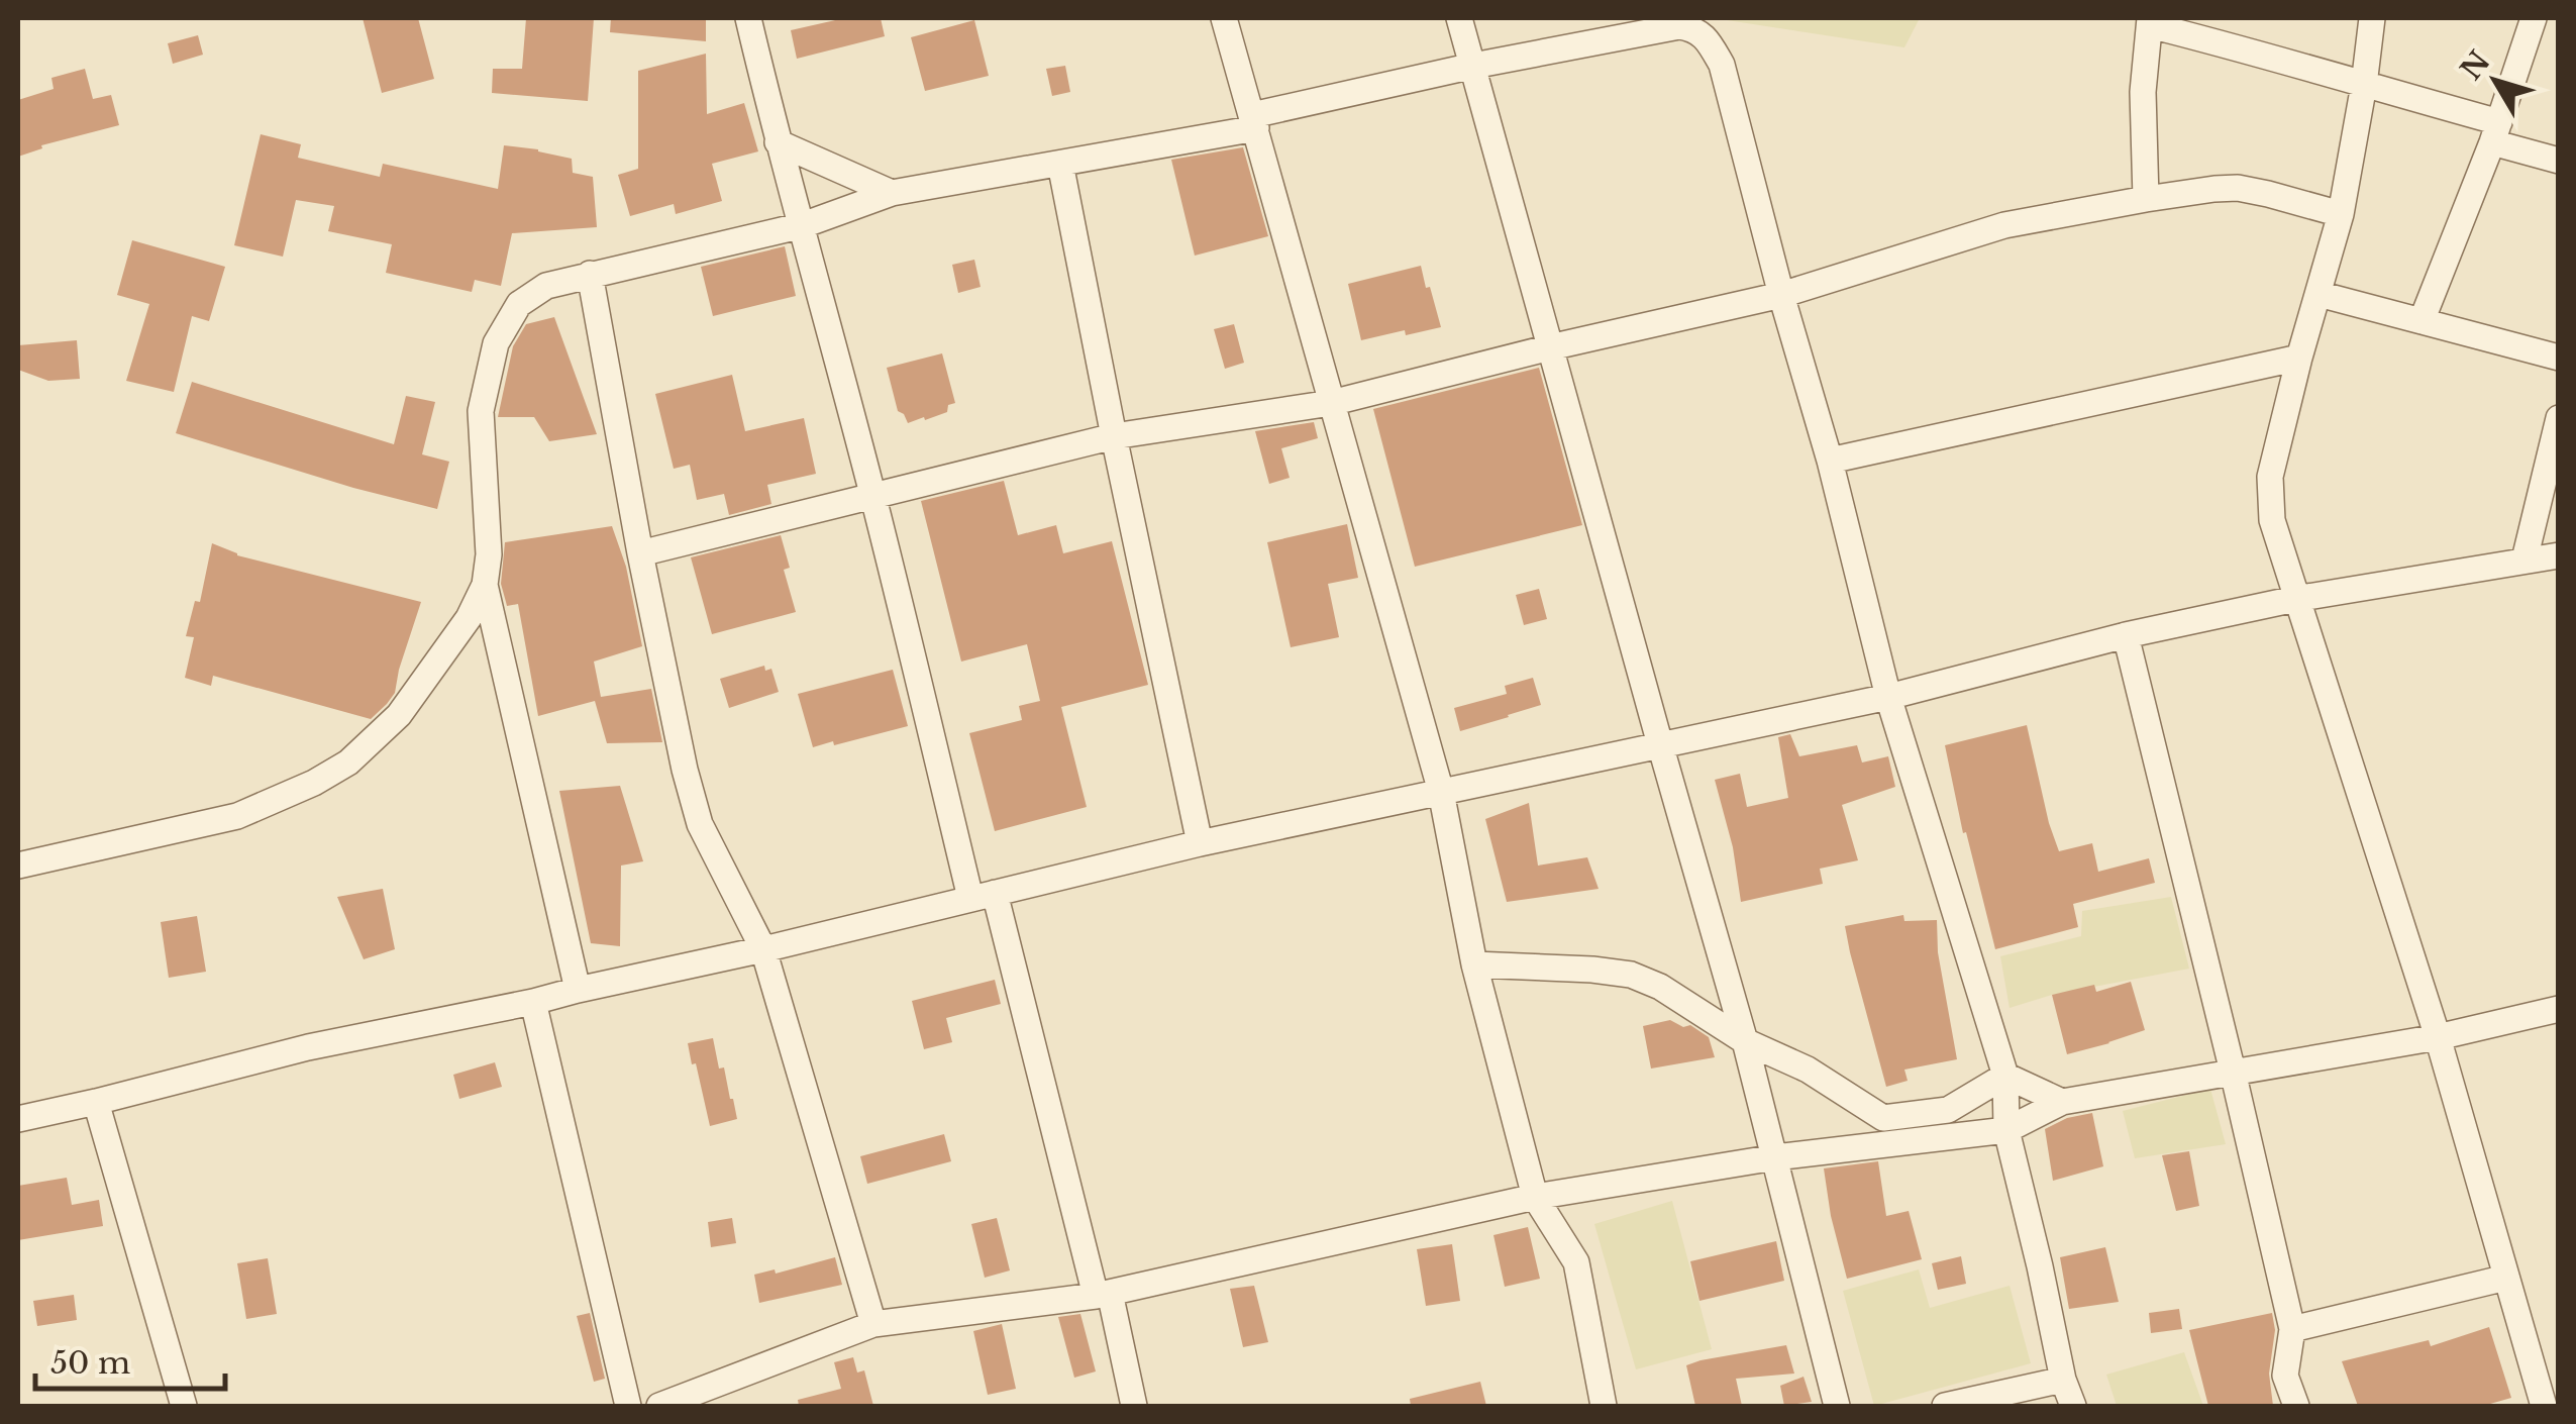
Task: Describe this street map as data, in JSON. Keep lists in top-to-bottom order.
{
  "scale_bar": "50 m",
  "north": "top left"
}
